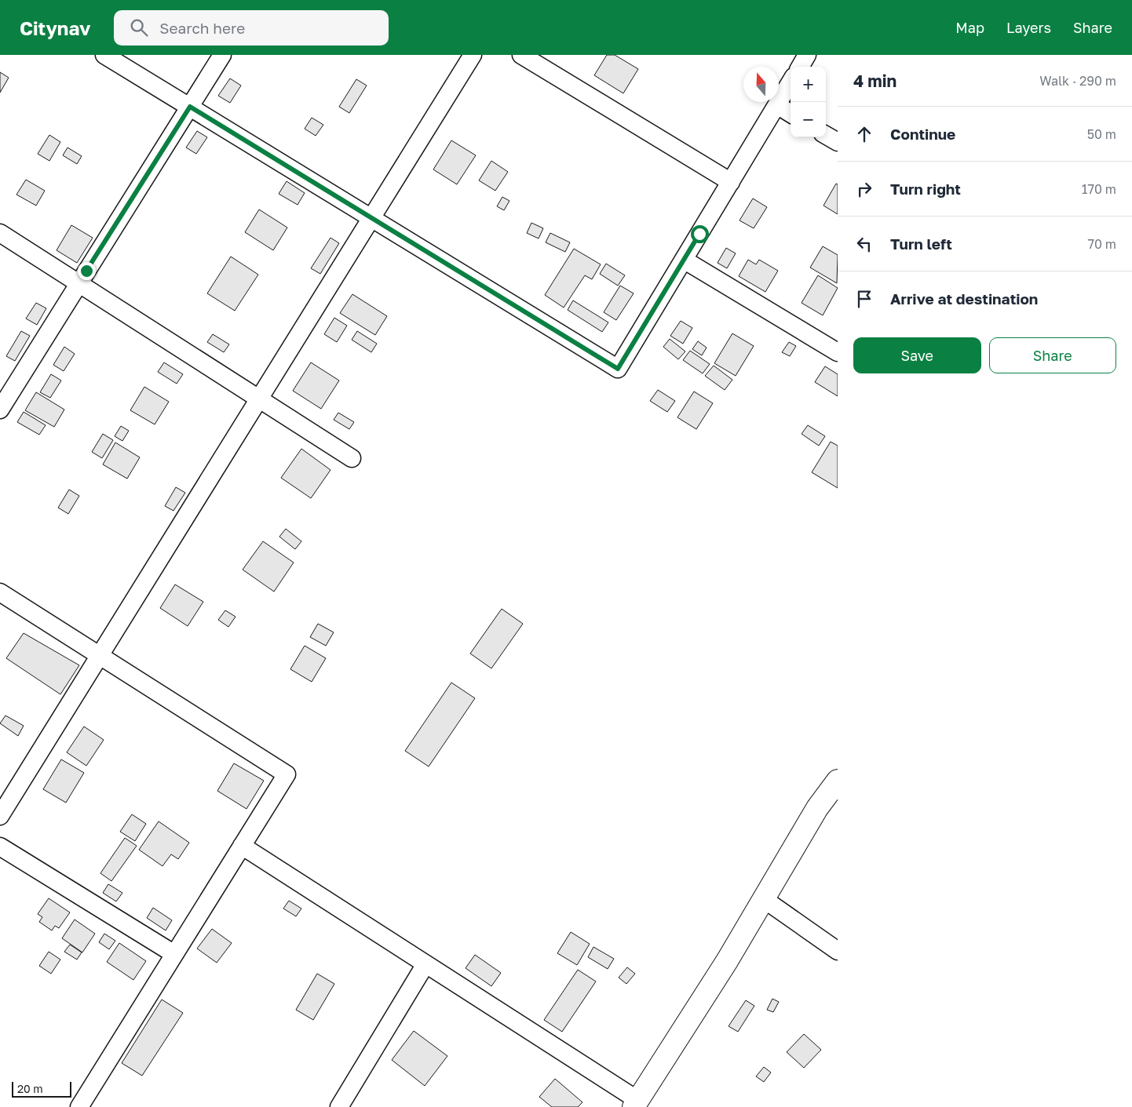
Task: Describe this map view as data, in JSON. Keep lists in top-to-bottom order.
{
  "scale_bar": "20 m",
  "north": "top",
  "page": {
    "header": "Citynav",
    "search": "Search here",
    "nav": ["Map", "Layers", "Share"],
    "heading": ["4 min", "Walk · 290 m"],
    "map_buttons": ["+", "−"],
    "list": [
      ["Continue", "50 m"],
      ["Turn right", "170 m"],
      ["Turn left", "70 m"],
      "Arrive at destination"
    ],
    "buttons": ["Save", "Share"],
    "scale": "20 m"
  }
}
